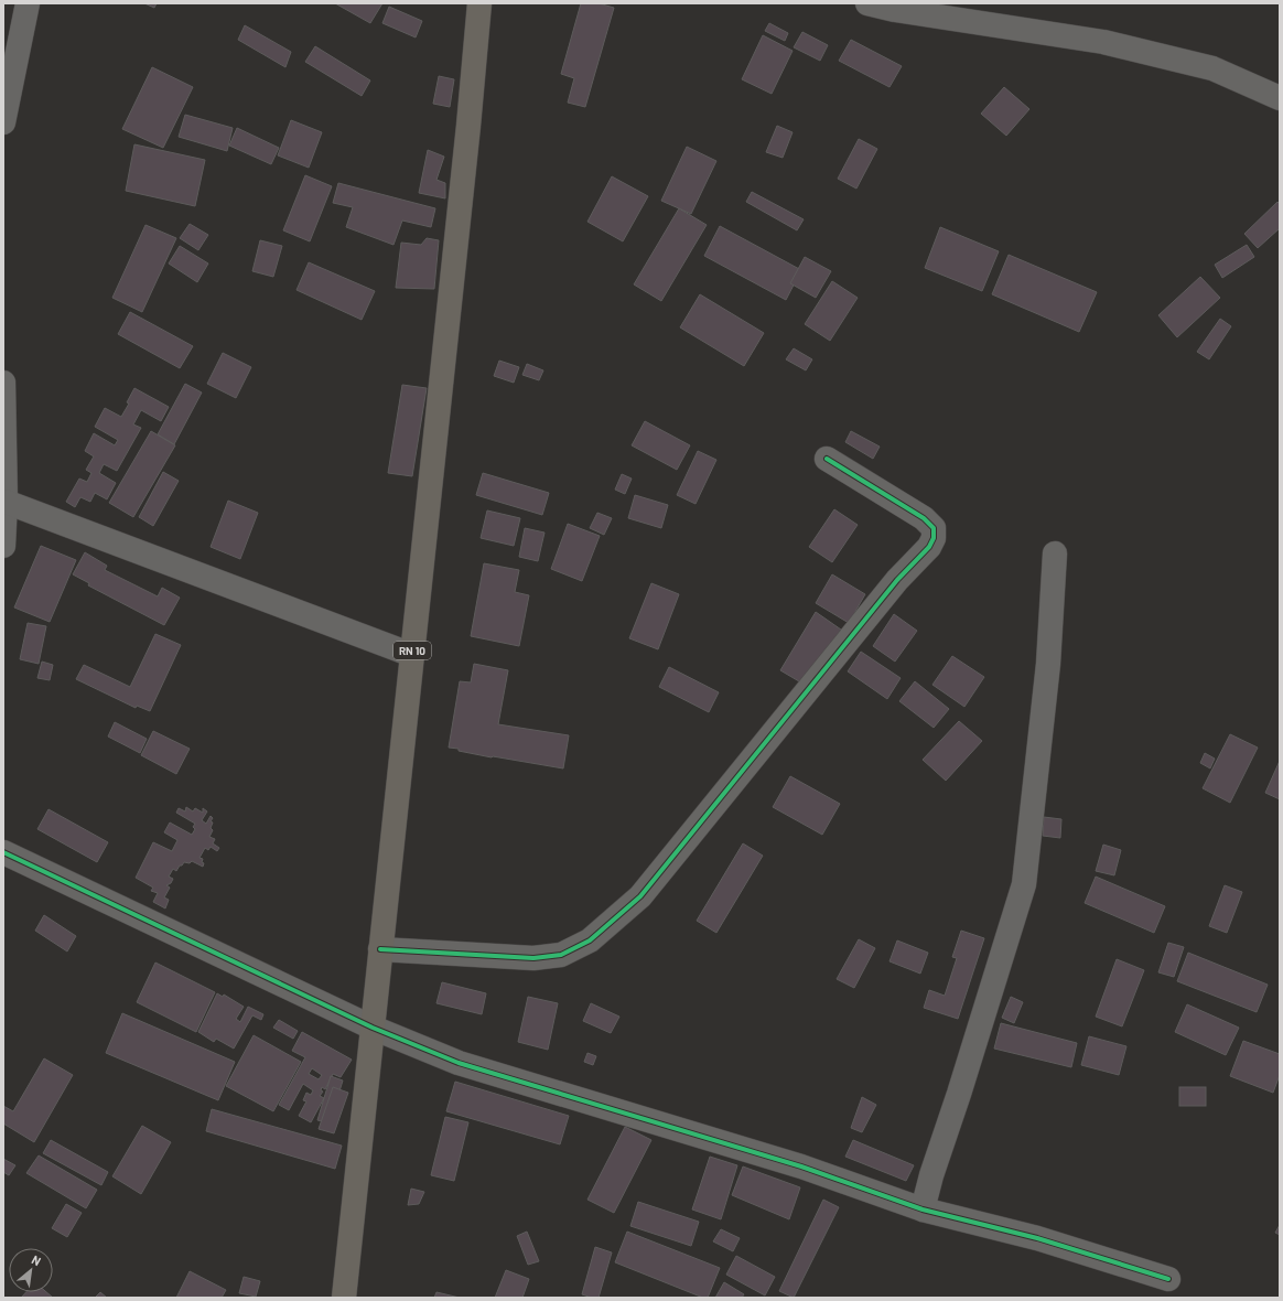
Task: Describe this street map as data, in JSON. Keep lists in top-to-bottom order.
{
  "streets": {
    "main road": ["RN 10"]
  },
  "north": "top right"
}
